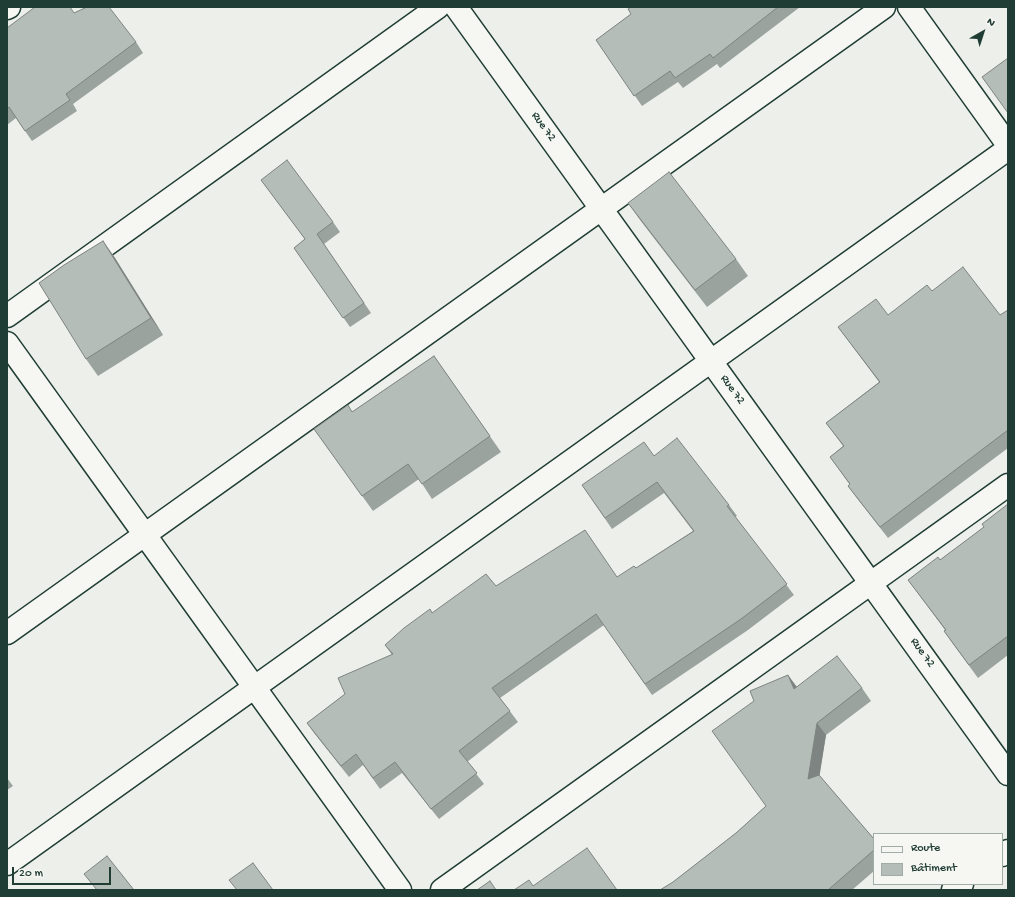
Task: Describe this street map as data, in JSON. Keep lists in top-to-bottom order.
{
  "streets": {
    "street": ["Rue 72"]
  },
  "legend": ["Route", "Bâtiment"],
  "scale_bar": "20 m",
  "north": "top right"
}
